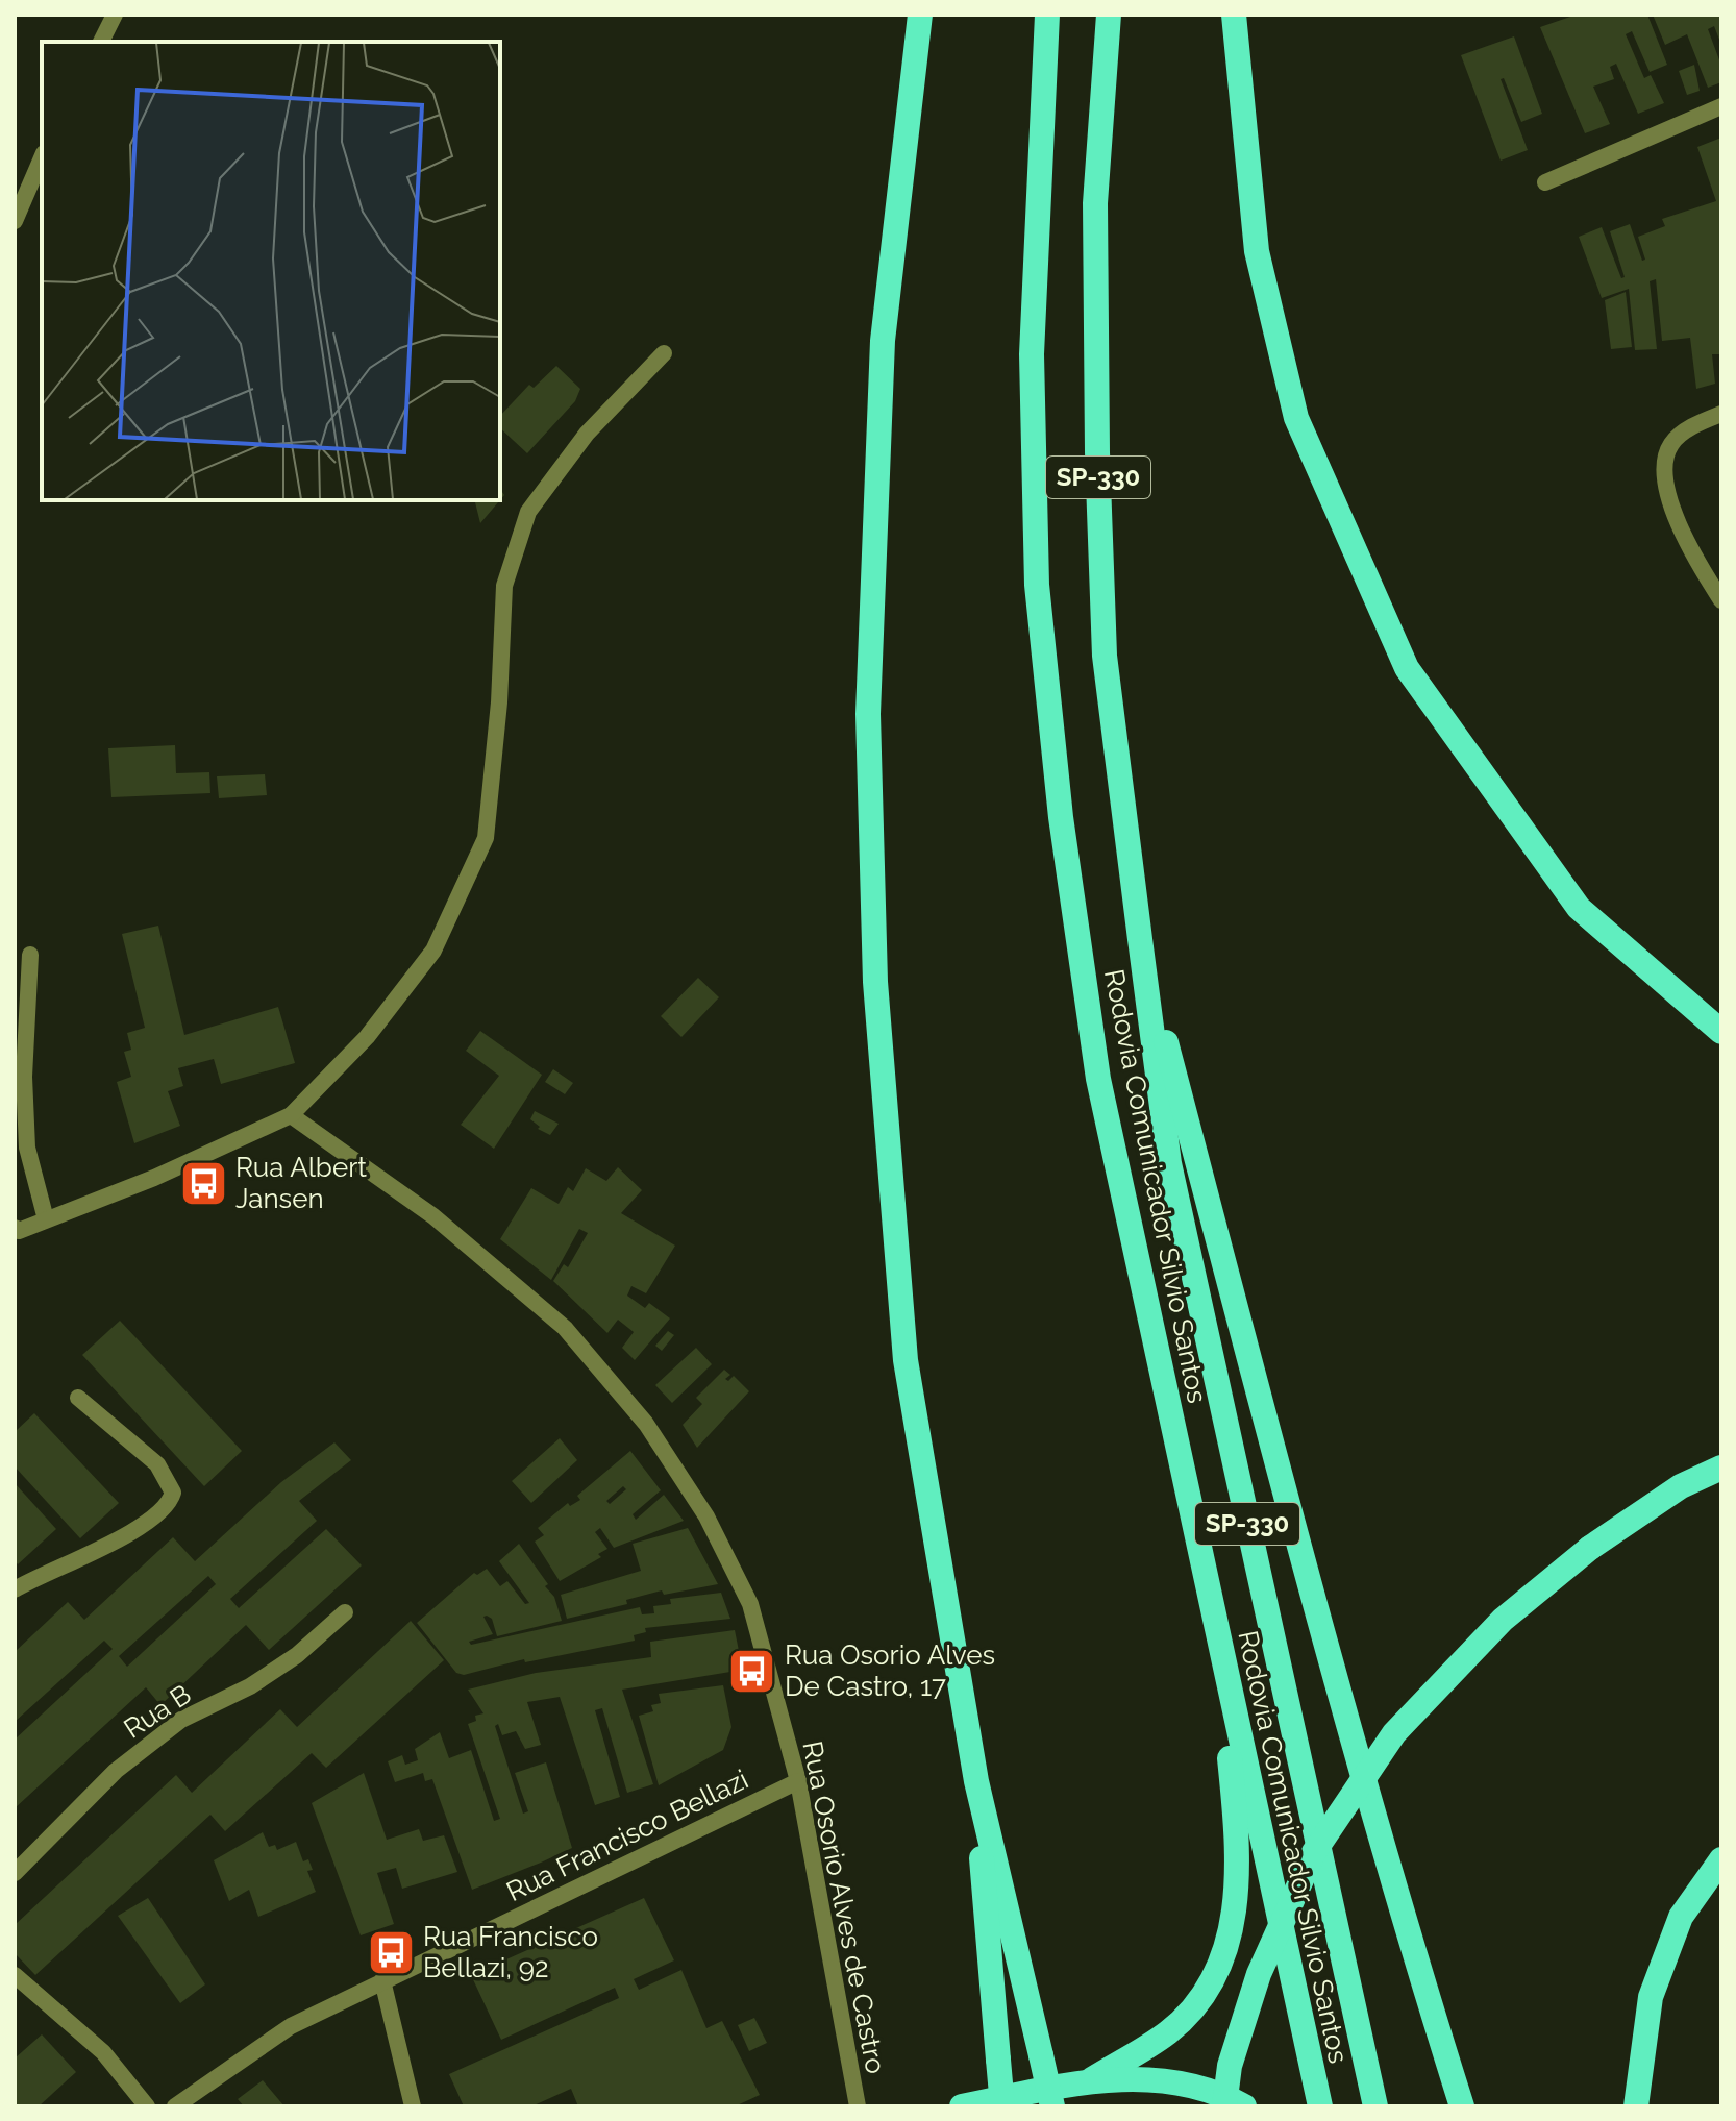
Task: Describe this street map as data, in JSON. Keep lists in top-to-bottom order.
{
  "streets": {
    "highway": ["SP-330", "Rodovia Comunicador Silvio Santos"],
    "street": ["Rua B", "Rua Francisco Bellazi", "Rua Osorio Alves de Castro"]
  },
  "crossings": [
    ["Rua Francisco Bellazi", "Rua Osorio Alves de Castro"]
  ],
  "places": {
    "bus stop": ["Rua Albert Jansen", "Rua Osorio Alves De Castro, 17", "Rua Francisco Bellazi, 92"]
  }
}
